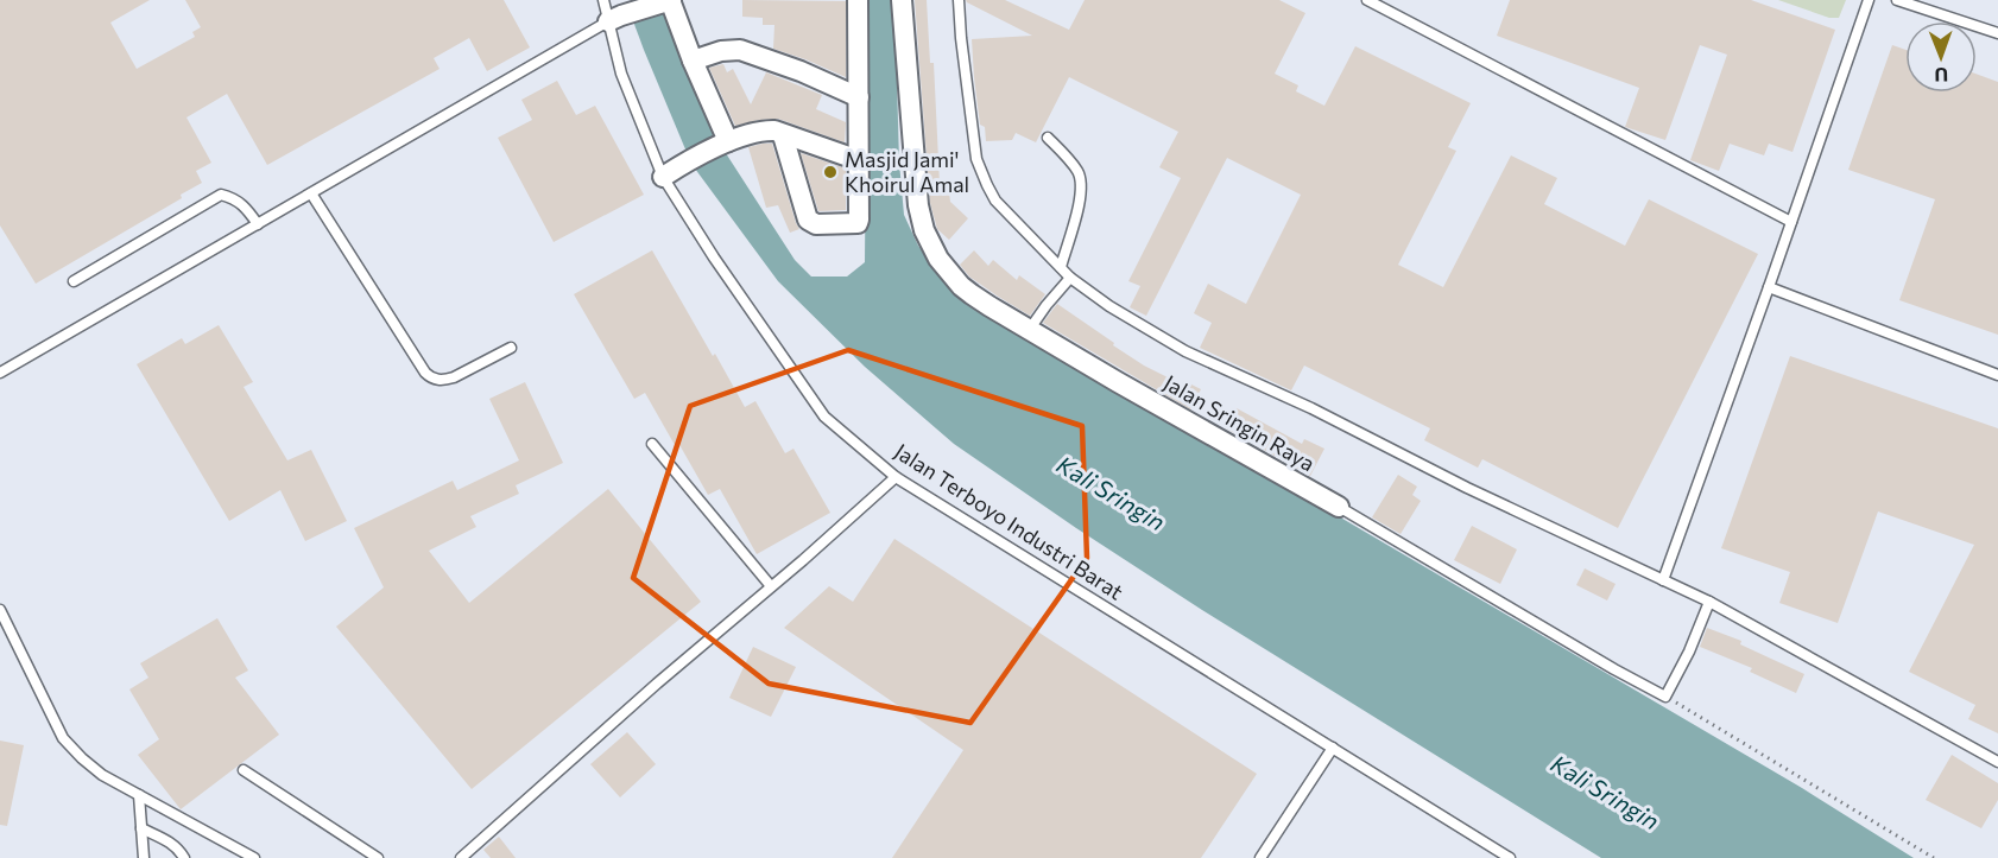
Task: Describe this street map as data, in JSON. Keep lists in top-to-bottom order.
{
  "streets": {
    "street": ["Jalan Sringin Raya"],
    "lane": ["Jalan Terboyo Industri Barat"]
  },
  "water": ["Kali Sringin"],
  "places": ["Masjid Jami' Khoirul Amal"],
  "north": "bottom"
}
